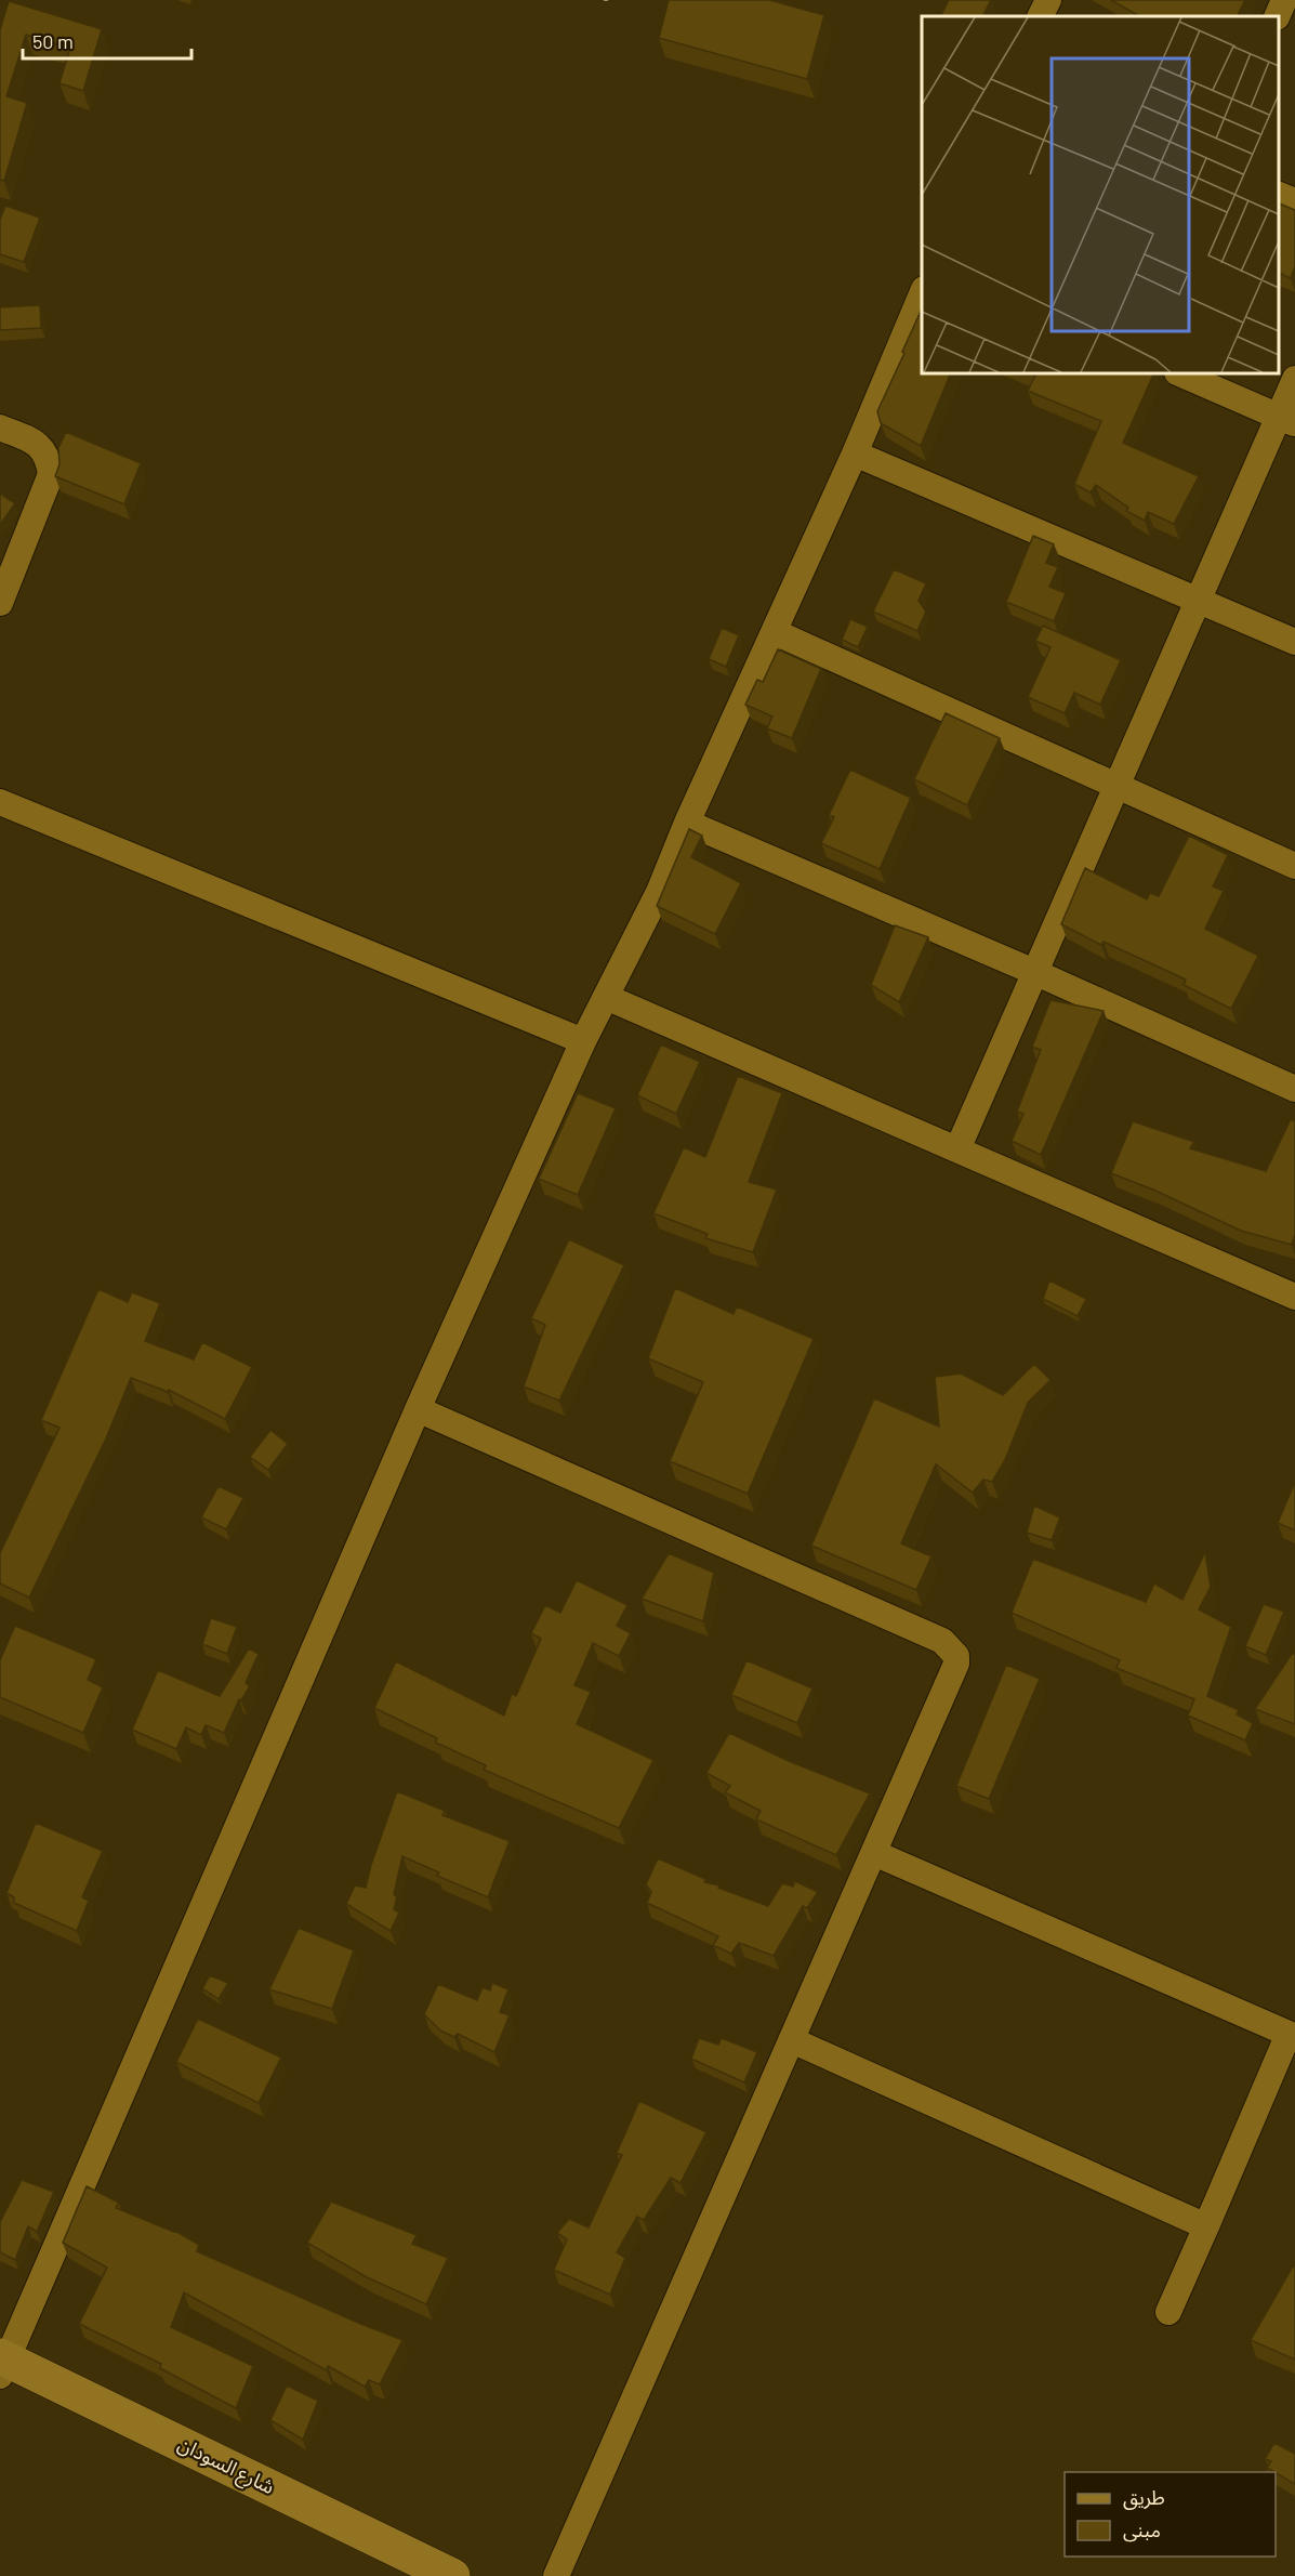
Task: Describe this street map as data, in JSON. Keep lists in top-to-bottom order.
{
  "streets": {
    "main road": ["شارع السودان"]
  },
  "legend": ["طريق", "مبنى"],
  "scale_bar": "50 m"
}
